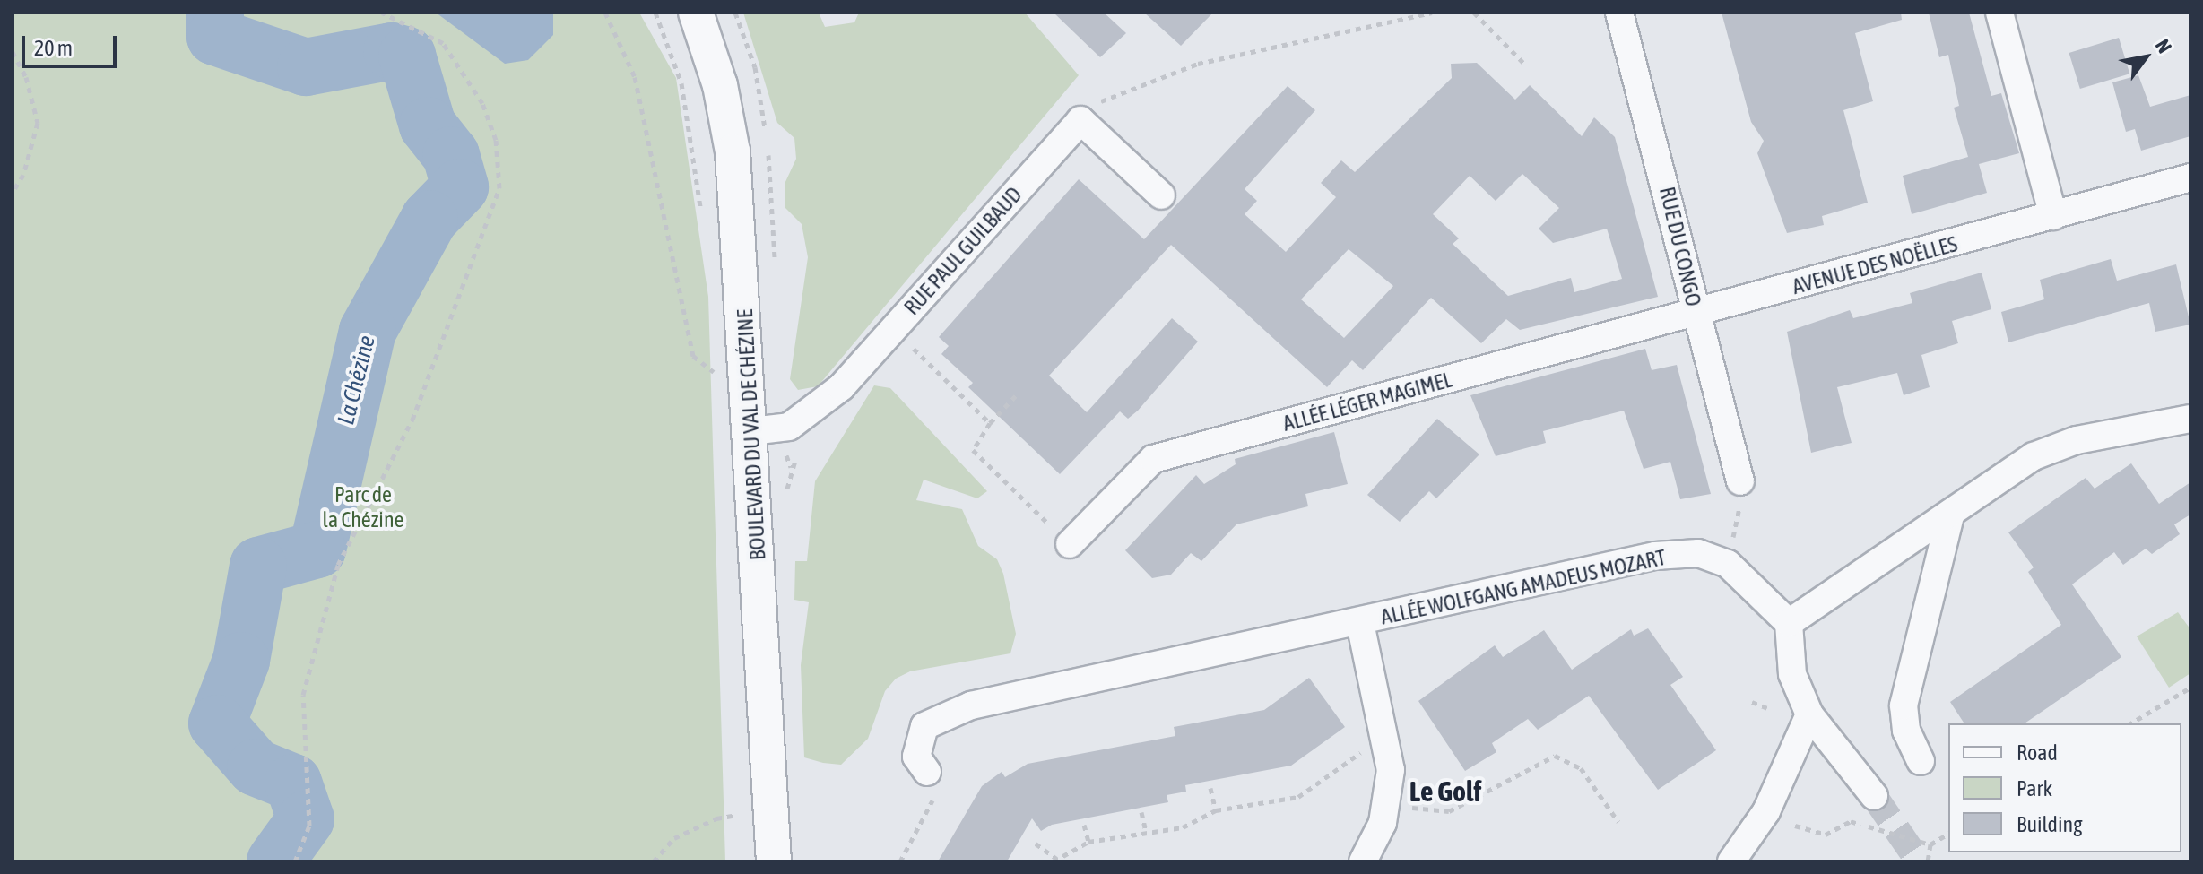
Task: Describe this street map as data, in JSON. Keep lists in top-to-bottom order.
{
  "streets": {
    "street": [
      "RUE DU CONGO",
      "RUE PAUL GUILBAUD",
      "AVENUE DES NOËLLES",
      "ALLÉE LÉGER MAGIMEL",
      "BOULEVARD DU VAL DE CHÉZINE",
      "ALLÉE WOLFGANG AMADEUS MOZART"
    ]
  },
  "crossings": [
    ["RUE DU CONGO", "AVENUE DES NOËLLES"],
    ["RUE DU CONGO", "ALLÉE LÉGER MAGIMEL"],
    ["RUE PAUL GUILBAUD", "BOULEVARD DU VAL DE CHÉZINE"],
    ["AVENUE DES NOËLLES", "ALLÉE LÉGER MAGIMEL"]
  ],
  "districts": ["Le Golf"],
  "water": ["La Chézine"],
  "parks": ["Parc de la Chézine"],
  "legend": ["Road", "Park", "Building"],
  "scale_bar": "20 m",
  "north": "top right"
}
